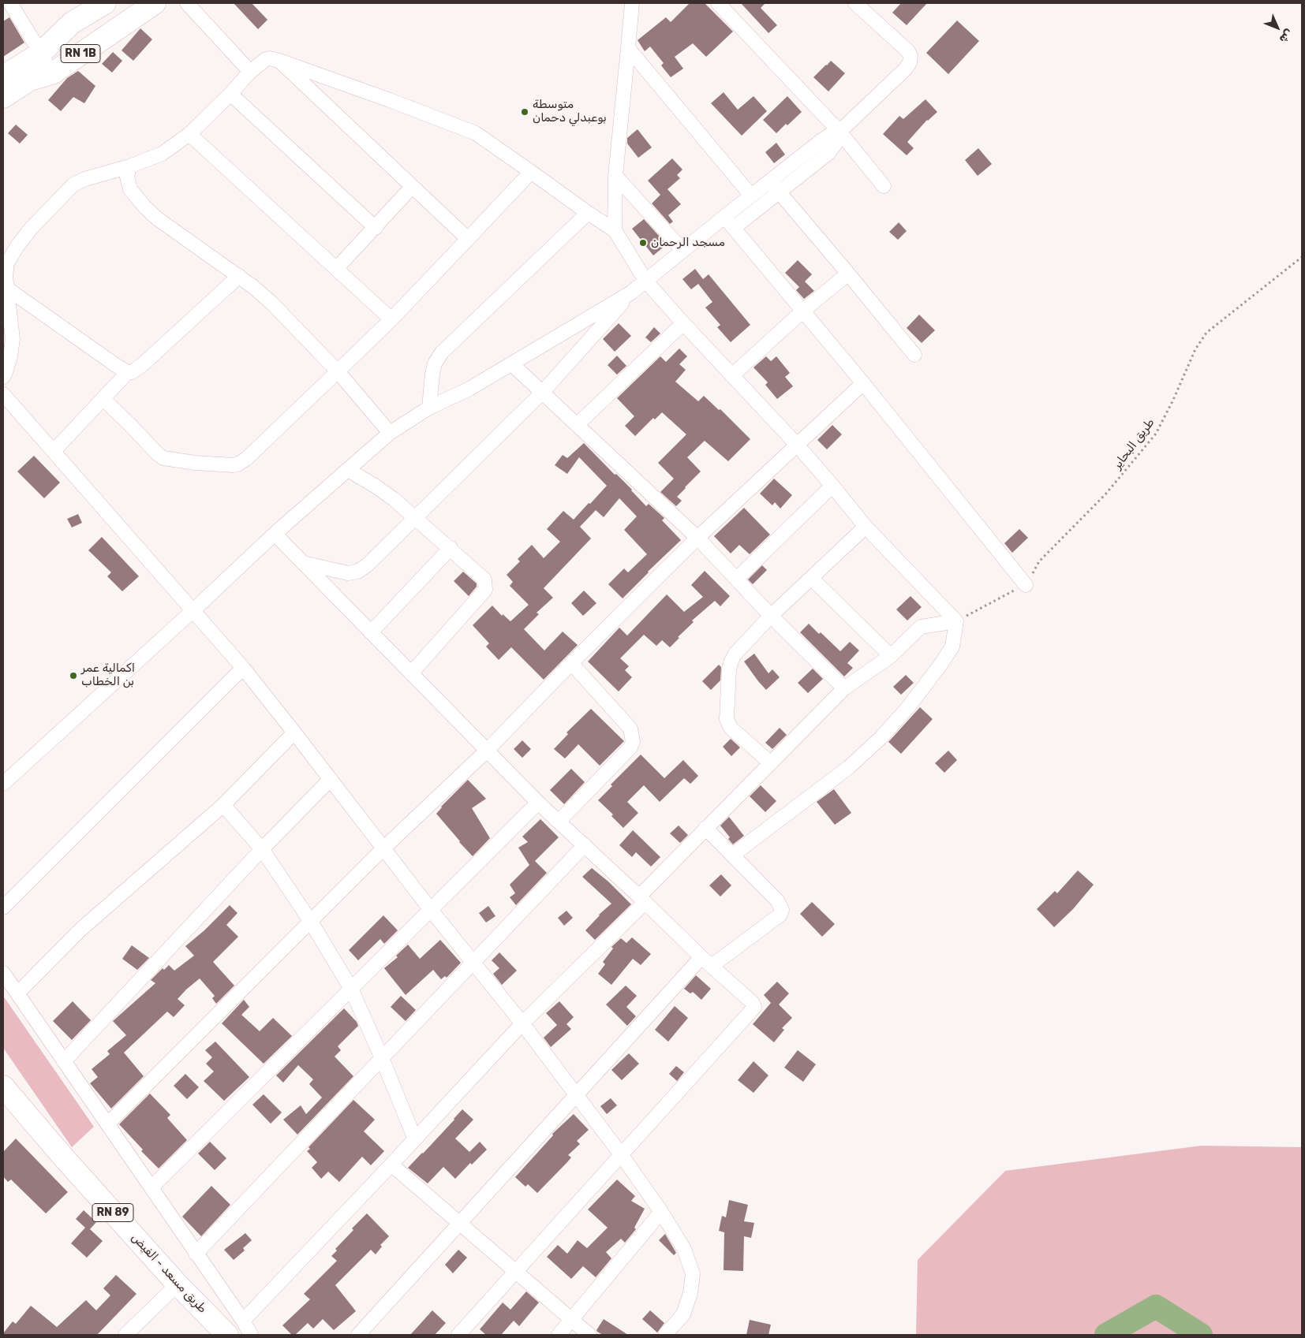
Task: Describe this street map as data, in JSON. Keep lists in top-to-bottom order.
{
  "streets": {
    "main road": ["RN 1B", "RN 89", "طريق مسعد - الفيض"],
    "path": ["طريق البحاير"]
  },
  "places": ["متوسطة بوعبدلي دحمان", "مسجد الرحمان", "اكمالية عمر بن الخطاب"],
  "north": "bottom right"
}
